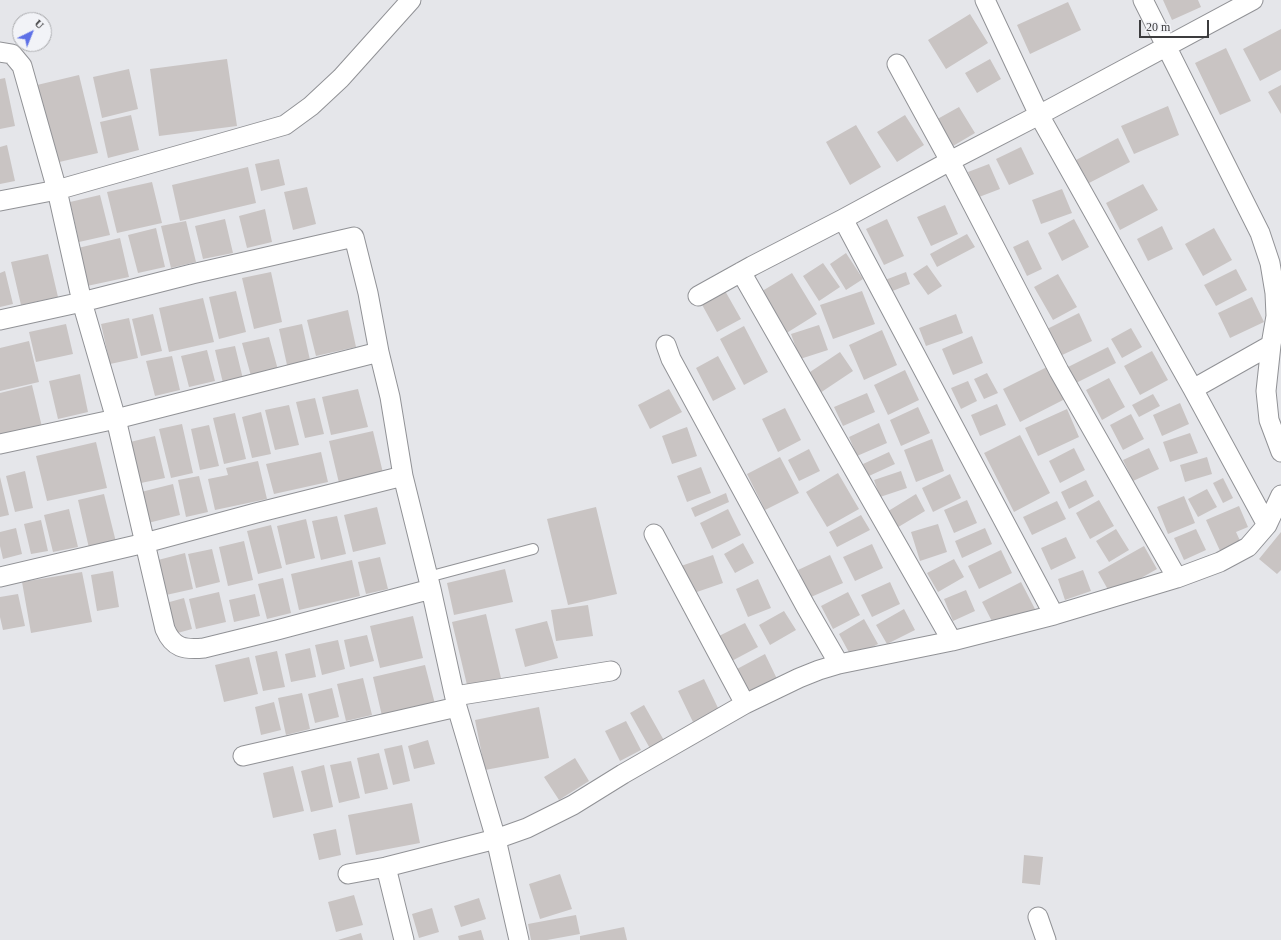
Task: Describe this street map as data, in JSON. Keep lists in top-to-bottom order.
{
  "scale_bar": "20 m",
  "north": "top right"
}
